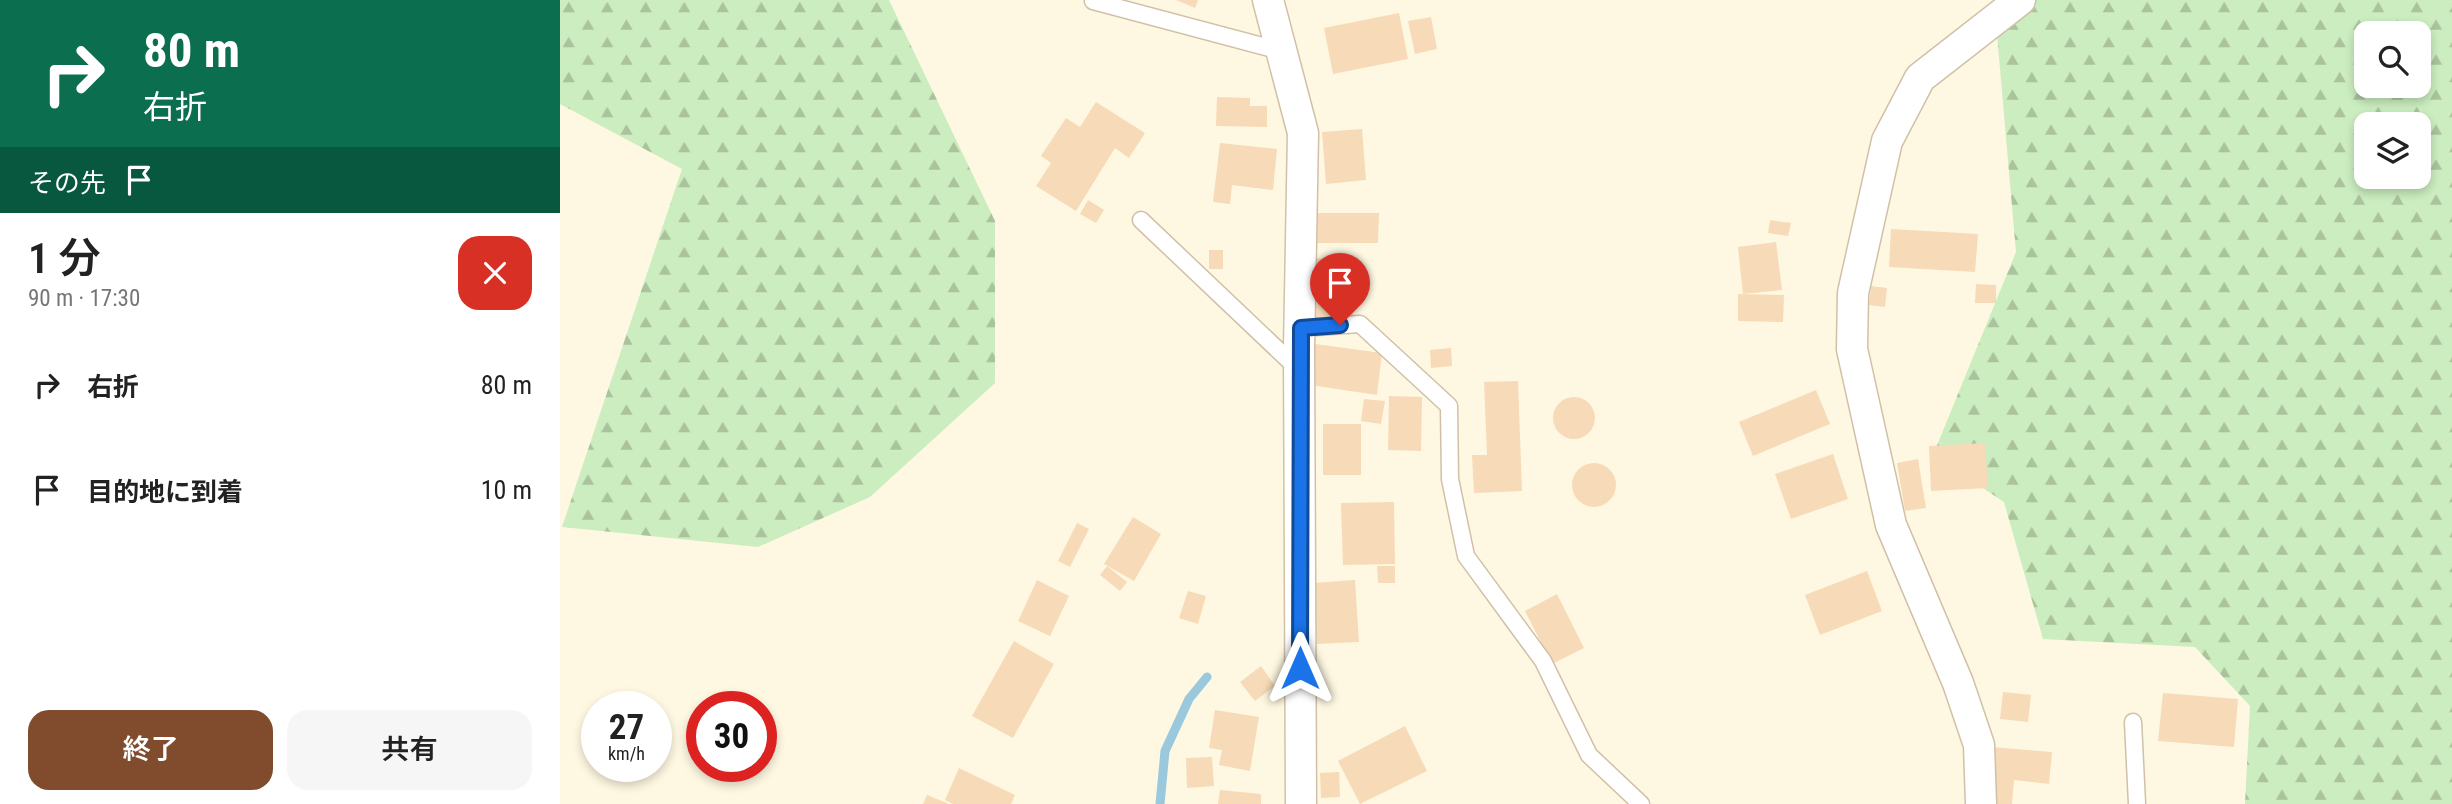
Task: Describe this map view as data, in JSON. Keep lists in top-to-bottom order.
{
  "page": {
    "turn": ["80 m", "右折"],
    "then": "その先",
    "heading": ["1 分", "90 m · 17:30"],
    "list": [
      {
        "name": "右折",
        "value": "80 m"
      },
      {
        "name": "目的地に到着",
        "value": "10 m"
      }
    ],
    "speed": "27 km/h",
    "limit": "30",
    "buttons": ["終了", "共有"]
  }
}
